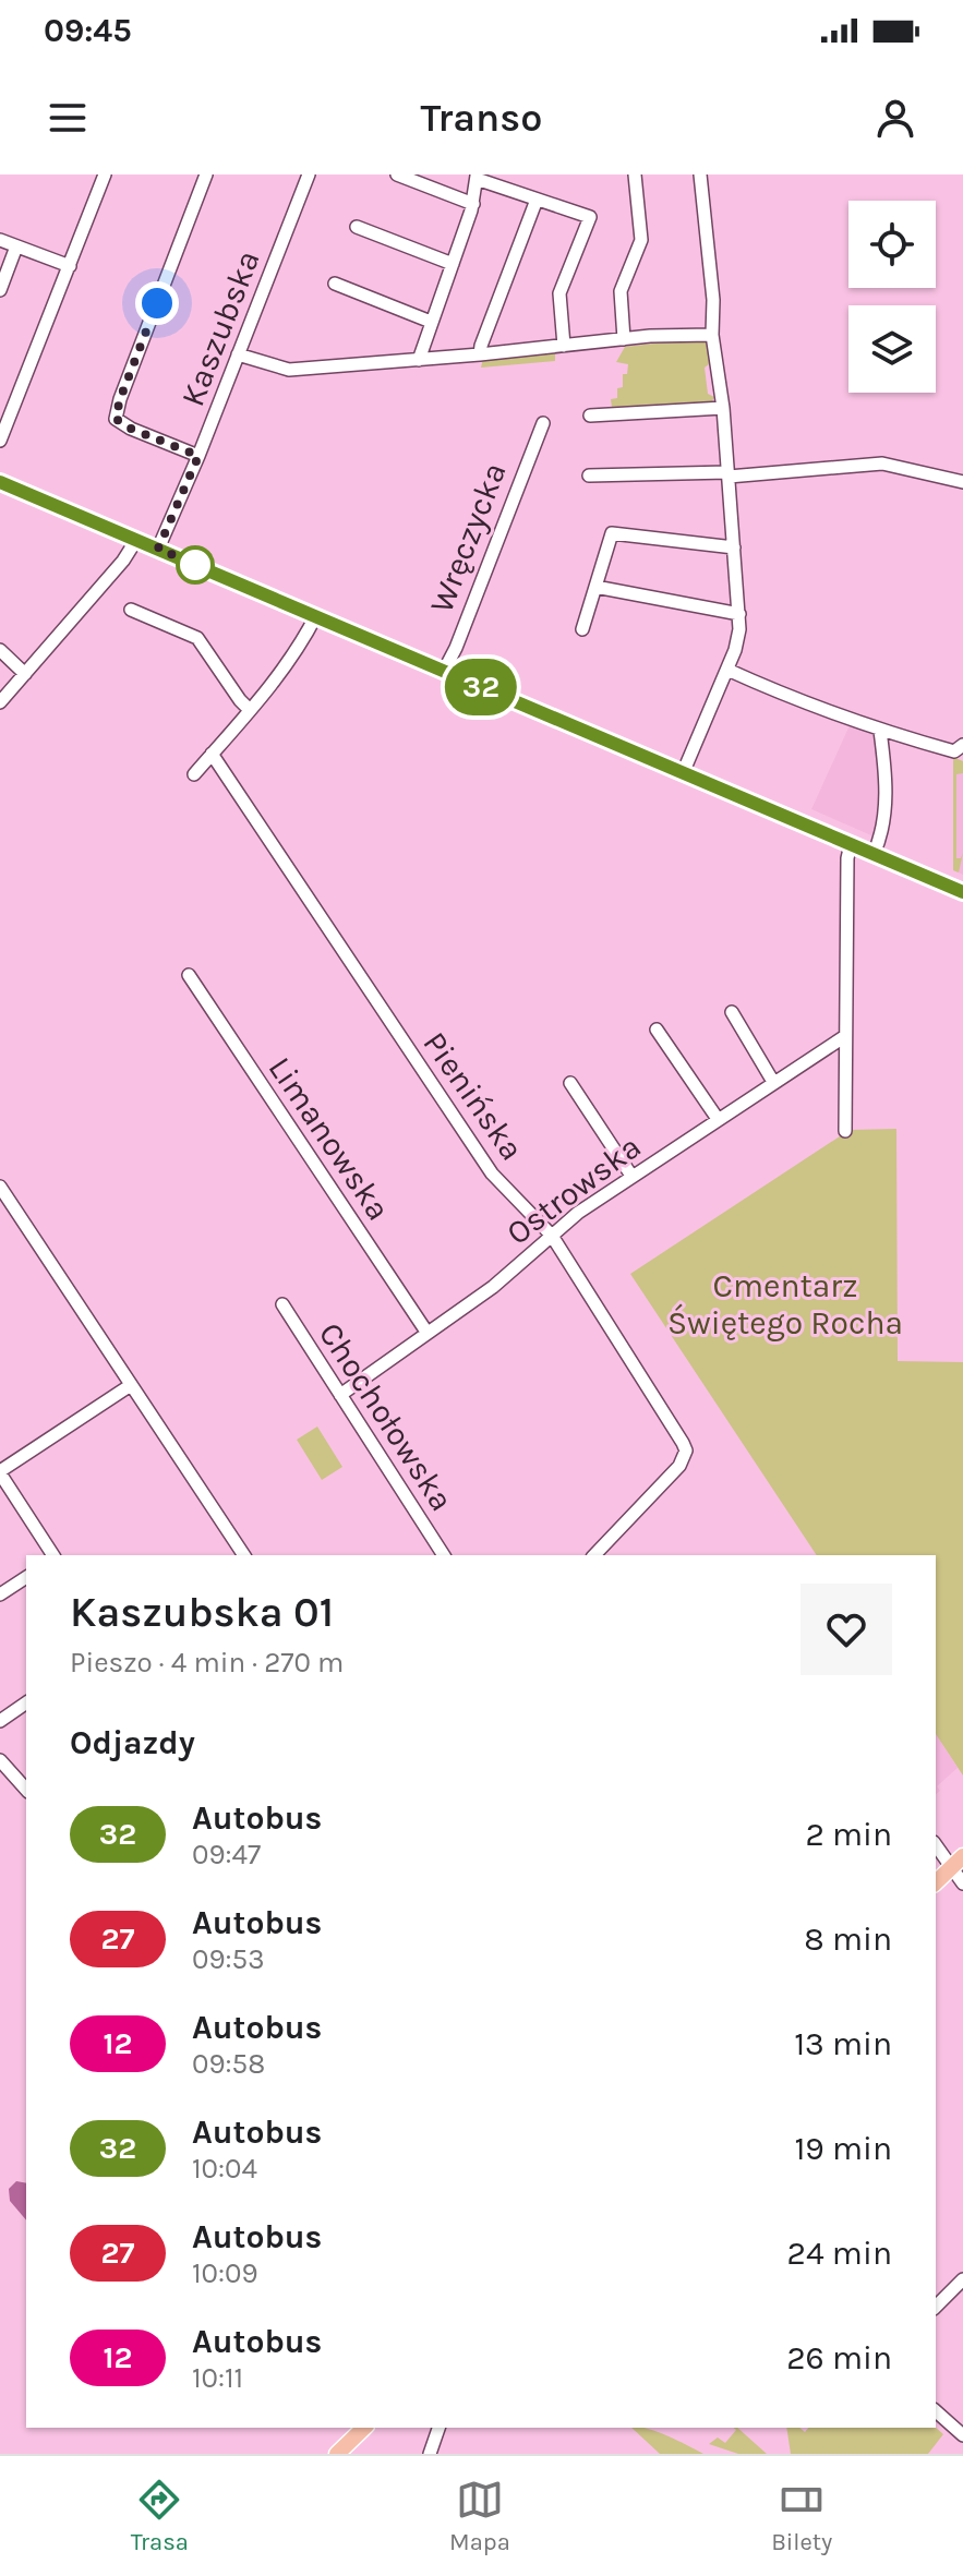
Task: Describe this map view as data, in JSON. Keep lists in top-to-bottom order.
{
  "streets": {
    "street": [
      "Kaszubska",
      "Wręczycka",
      "Pienińska",
      "Limanowska",
      "Ostrowska",
      "Chochołowska"
    ]
  },
  "crossings": [
    ["Pienińska", "Ostrowska"],
    ["Limanowska", "Ostrowska"],
    ["Ostrowska", "Chochołowska"]
  ],
  "parks": ["Cmentarz Świętego Rocha"],
  "lines": ["bus line 32"],
  "page": {
    "status": "09:45",
    "header": "Transo",
    "on_map": "32",
    "heading": [
      ["Kaszubska 01", "Pieszo · 4 min · 270 m"],
      "Odjazdy"
    ],
    "list": [
      {
        "mark": "32",
        "name": "Autobus",
        "note": "09:47",
        "value": "2 min"
      },
      {
        "mark": "27",
        "name": "Autobus",
        "note": "09:53",
        "value": "8 min"
      },
      {
        "mark": "12",
        "name": "Autobus",
        "note": "09:58",
        "value": "13 min"
      },
      {
        "mark": "32",
        "name": "Autobus",
        "note": "10:04",
        "value": "19 min"
      },
      {
        "mark": "27",
        "name": "Autobus",
        "note": "10:09",
        "value": "24 min"
      },
      {
        "mark": "12",
        "name": "Autobus",
        "note": "10:11",
        "value": "26 min"
      }
    ],
    "tabs": ["Trasa", "Mapa", "Bilety"]
  }
}
